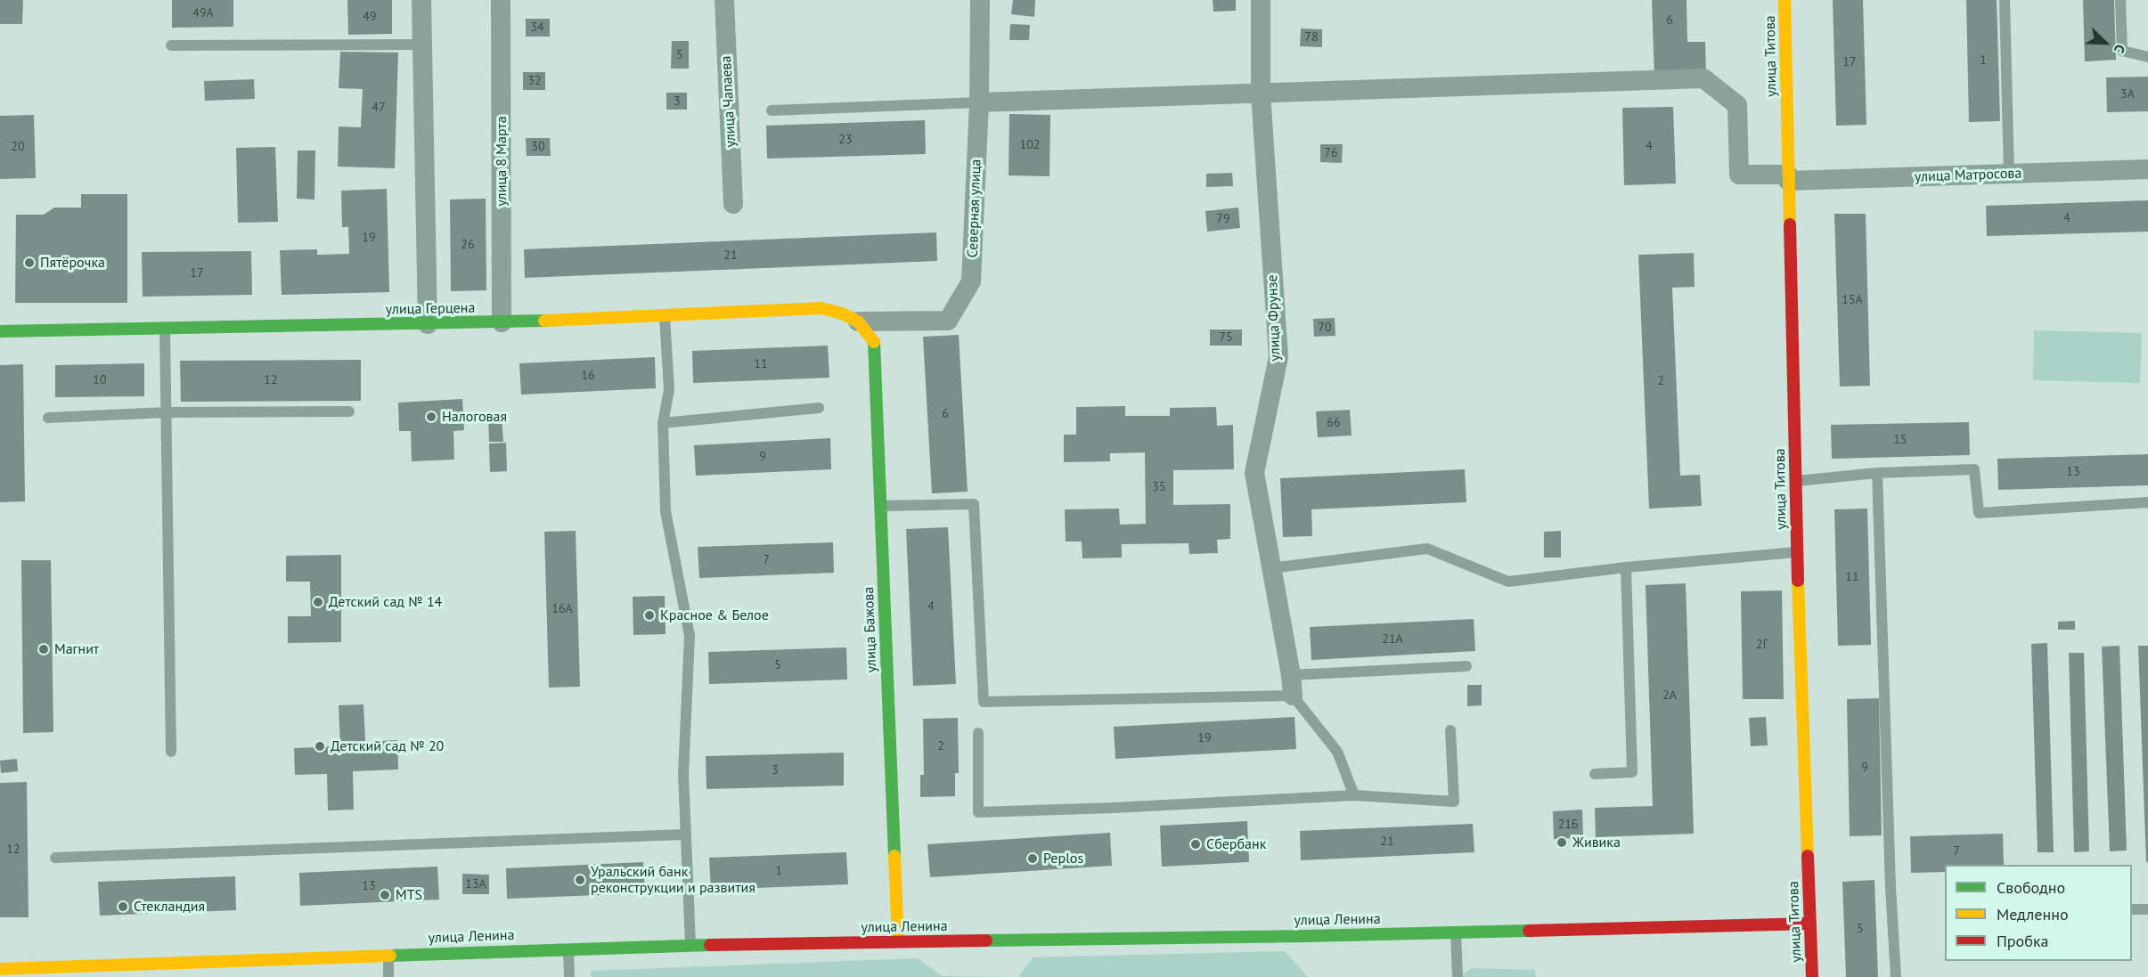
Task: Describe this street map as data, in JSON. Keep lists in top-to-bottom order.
{
  "streets": {
    "street": [
      "улица Титова",
      "улица Чапаева",
      "улица 8 Марта",
      "улица Матросова",
      "Северная улица",
      "улица Герцена",
      "улица Фрунзе",
      "улица Бажова",
      "улица Ленина"
    ]
  },
  "crossings": [
    ["улица Титова", "улица Матросова"],
    ["улица Титова", "улица Ленина"],
    ["улица 8 Марта", "улица Герцена"],
    ["улица Матросова", "улица Фрунзе"],
    ["Северная улица", "улица Герцена"],
    ["Северная улица", "улица Бажова"],
    ["улица Герцена", "улица Бажова"],
    ["улица Бажова", "улица Ленина"]
  ],
  "places": [
    "Пятёрочка",
    "Налоговая",
    "Детский сад № 14",
    "Красное & Белое",
    "Магнит",
    "Детский сад № 20",
    "Живика",
    "Сбербанк",
    "Peplos",
    "Уральский банк реконструкции и развития",
    "MTS",
    "Стекландия"
  ],
  "house_numbers": [
    "49А",
    "49",
    "6",
    "34",
    "78",
    "5",
    "1",
    "17",
    "32",
    "3А",
    "3",
    "47",
    "23",
    "102",
    "4",
    "20",
    "30",
    "76",
    "4",
    "79",
    "19",
    "26",
    "21",
    "17",
    "15А",
    "70",
    "75",
    "11",
    "16",
    "10",
    "12",
    "2",
    "6",
    "66",
    "15",
    "9",
    "13",
    "35",
    "7",
    "11",
    "4",
    "16А",
    "21А",
    "2Г",
    "5",
    "2А",
    "19",
    "2",
    "9",
    "3",
    "21Б",
    "21",
    "12",
    "7",
    "1",
    "13А",
    "13",
    "5"
  ],
  "legend": ["Свободно", "Медленно", "Пробка"],
  "north": "bottom right"
}
